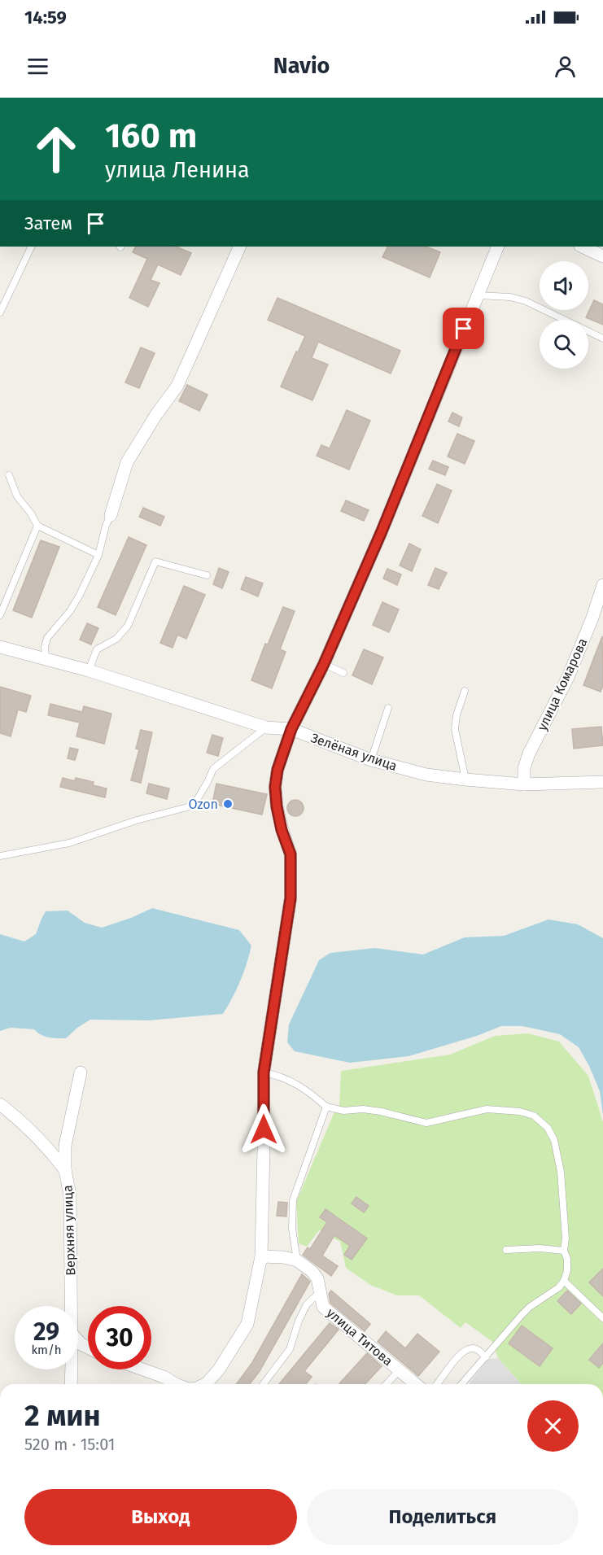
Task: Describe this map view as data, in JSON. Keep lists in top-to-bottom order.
{
  "streets": {
    "street": [
      "улица Комарова",
      "Зелёная улица",
      "Верхняя улица",
      "улица Титова"
    ]
  },
  "crossings": [
    ["улица Комарова", "Зелёная улица"]
  ],
  "places": ["Ozon"],
  "page": {
    "status": "14:59",
    "header": "Navio",
    "turn": ["160 m", "улица Ленина"],
    "then": "Затем",
    "speed": "29 km/h",
    "limit": "30",
    "heading": ["2 мин", "520 m · 15:01"],
    "buttons": ["Выход", "Поделиться"]
  }
}
